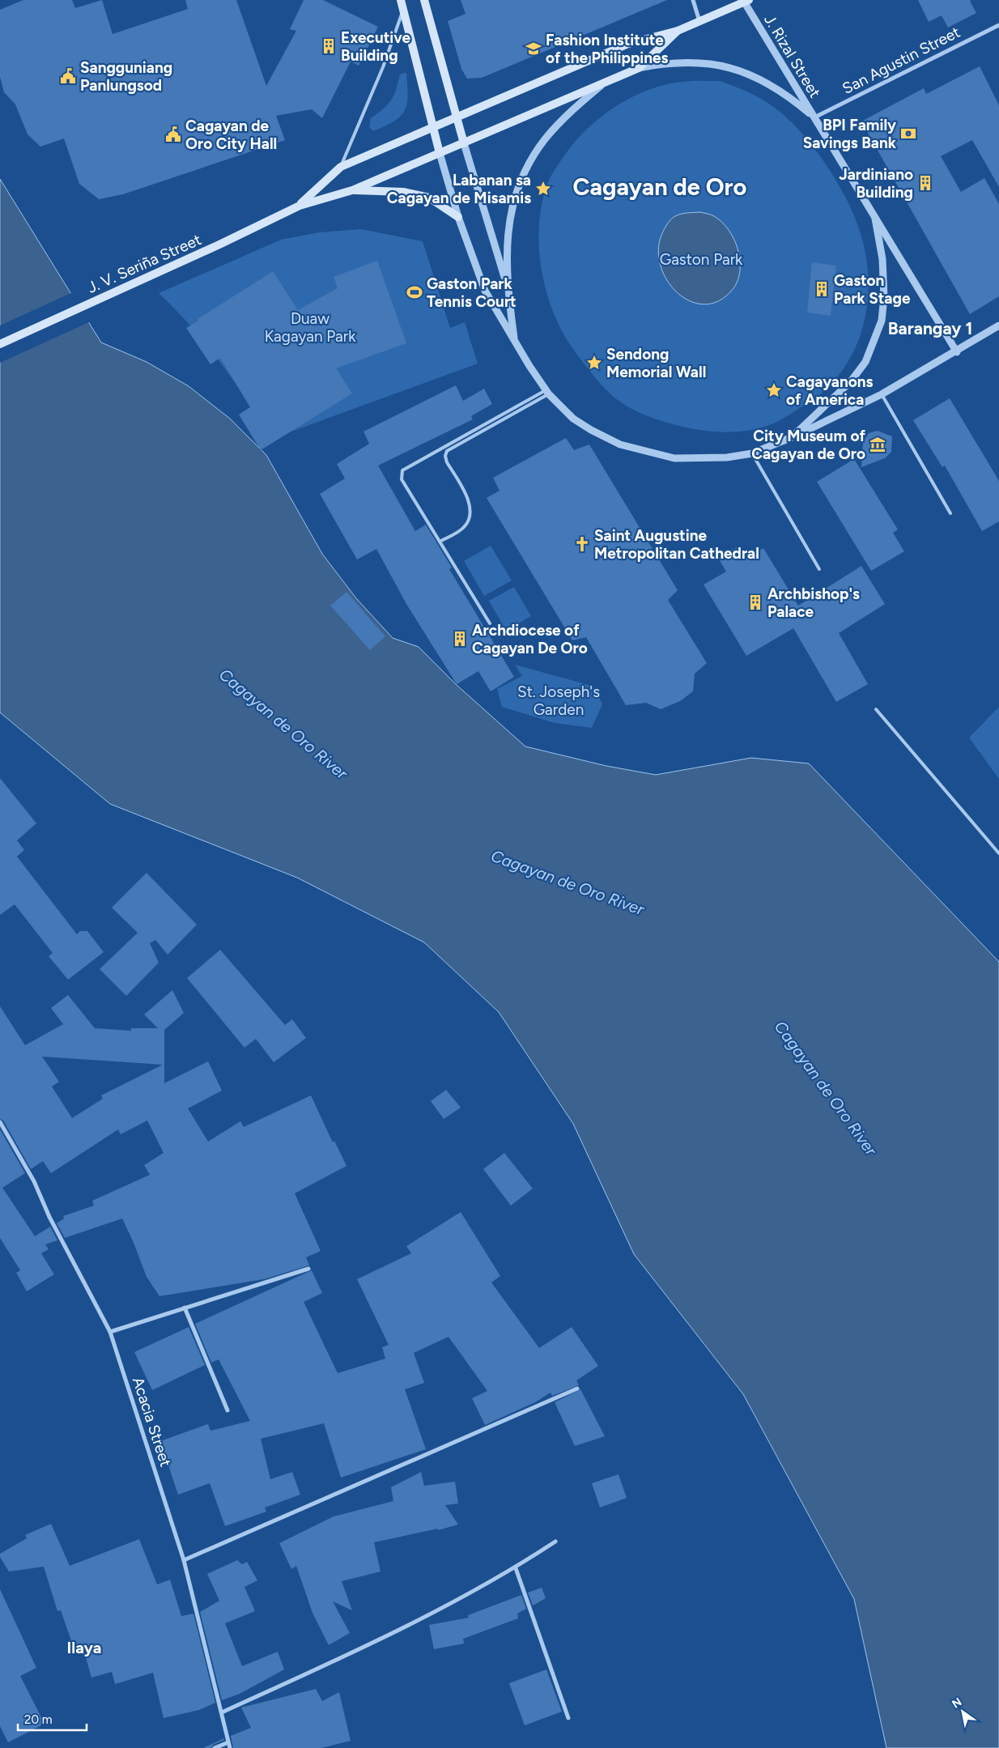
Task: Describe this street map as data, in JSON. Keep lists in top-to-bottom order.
{
  "streets": {
    "main road": ["J. V. Seriña Street"],
    "street": ["J. Rizal Street", "San Agustin Street", "Acacia Street"]
  },
  "crossings": [
    ["J. Rizal Street", "San Agustin Street"]
  ],
  "districts": ["Cagayan de Oro", "Barangay 1", "Ilaya"],
  "water": ["Cagayan de Oro River"],
  "parks": ["Gaston Park", "Duaw Kagayan Park", "St. Joseph's Garden"],
  "places": {
    "building": [
      "Executive Building",
      "Jardiniano Building",
      "Gaston Park Stage",
      "Archbishop's Palace",
      "Archdiocese of Cagayan De Oro"
    ],
    "school or university": ["Fashion Institute of the Philippines"],
    "public building": ["Sangguniang Panlungsod", "Cagayan de Oro City Hall"],
    "bank": ["BPI Family Savings Bank"],
    "place": ["Labanan sa Cagayan de Misamis", "Sendong Memorial Wall", "Cagayanons of America"],
    "sports": ["Gaston Park Tennis Court"],
    "museum": ["City Museum of Cagayan de Oro"],
    "church": ["Saint Augustine Metropolitan Cathedral"]
  },
  "scale_bar": "20 m",
  "north": "top left"
}
